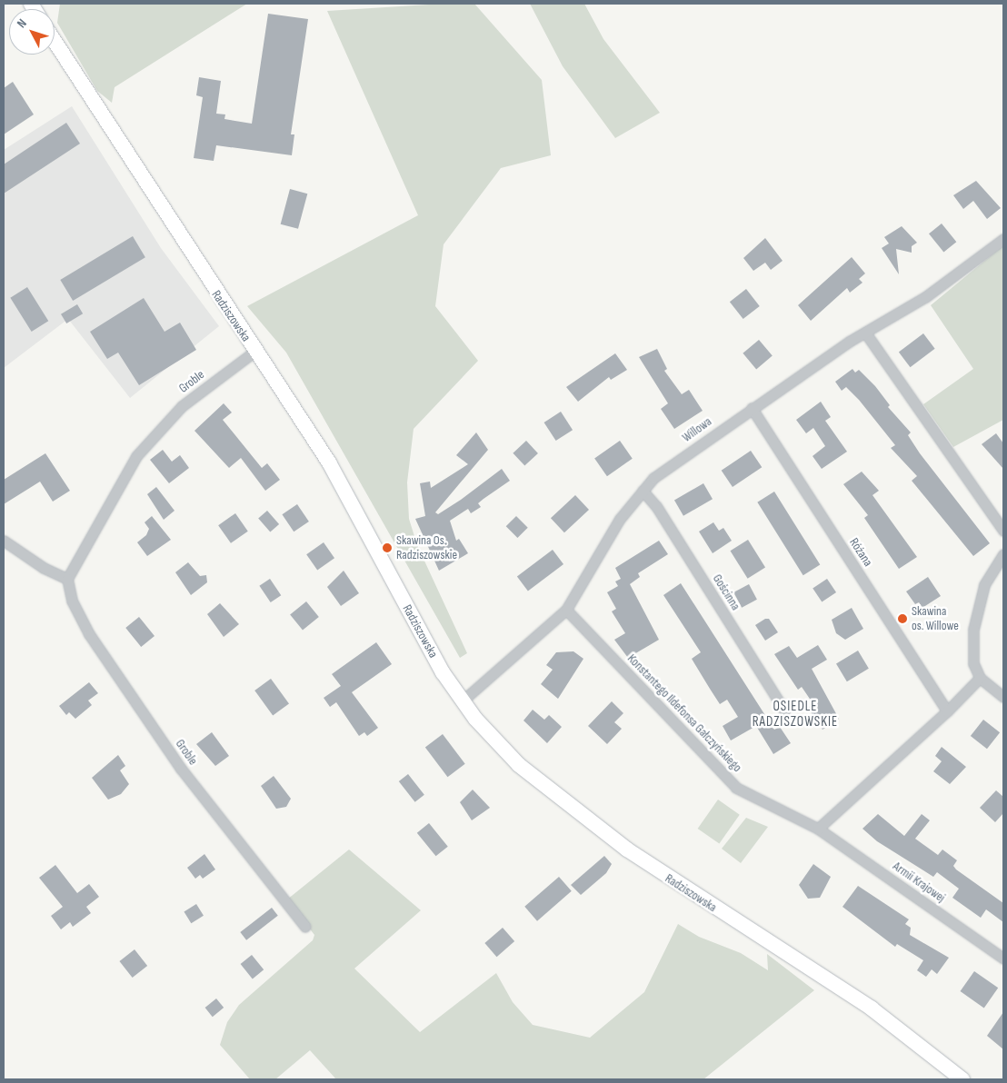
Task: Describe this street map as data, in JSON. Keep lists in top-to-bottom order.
{
  "streets": {
    "street": [
      "Radziszowska",
      "Groble",
      "Willowa",
      "Różana",
      "Gościnna",
      "Konstantego Ildefonsa Gałczyńskiego",
      "Armii Krajowej"
    ]
  },
  "crossings": [
    ["Radziszowska", "Groble"],
    ["Radziszowska", "Willowa"],
    ["Willowa", "Różana"],
    ["Willowa", "Gościnna"],
    ["Willowa", "Konstantego Ildefonsa Gałczyńskiego"],
    ["Konstantego Ildefonsa Gałczyńskiego", "Armii Krajowej"]
  ],
  "districts": ["OSIEDLE RADZISZOWSKIE"],
  "places": ["Skawina Os. Radziszowskie", "Skawina os. Willowe"],
  "north": "top left"
}
